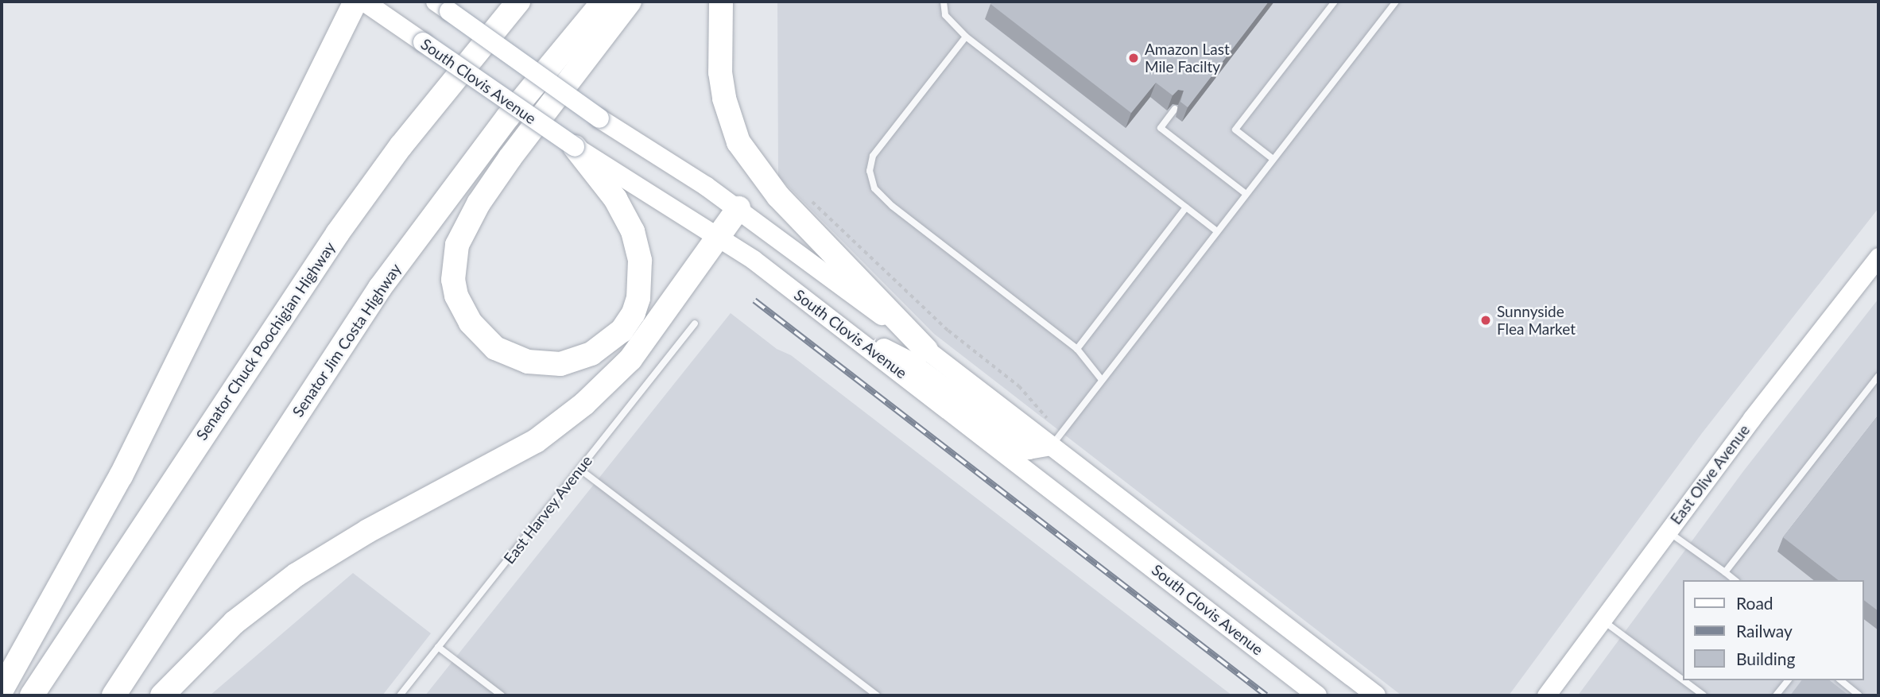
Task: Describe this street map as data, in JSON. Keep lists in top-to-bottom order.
{
  "streets": {
    "highway": ["Senator Jim Costa Highway", "Senator Chuck Poochigian Highway"],
    "main road": ["South Clovis Avenue", "East Olive Avenue"],
    "lane": ["East Harvey Avenue"]
  },
  "places": ["Amazon Last Mile Facilty", "Sunnyside Flea Market"],
  "legend": ["Road", "Railway", "Building"]
}
